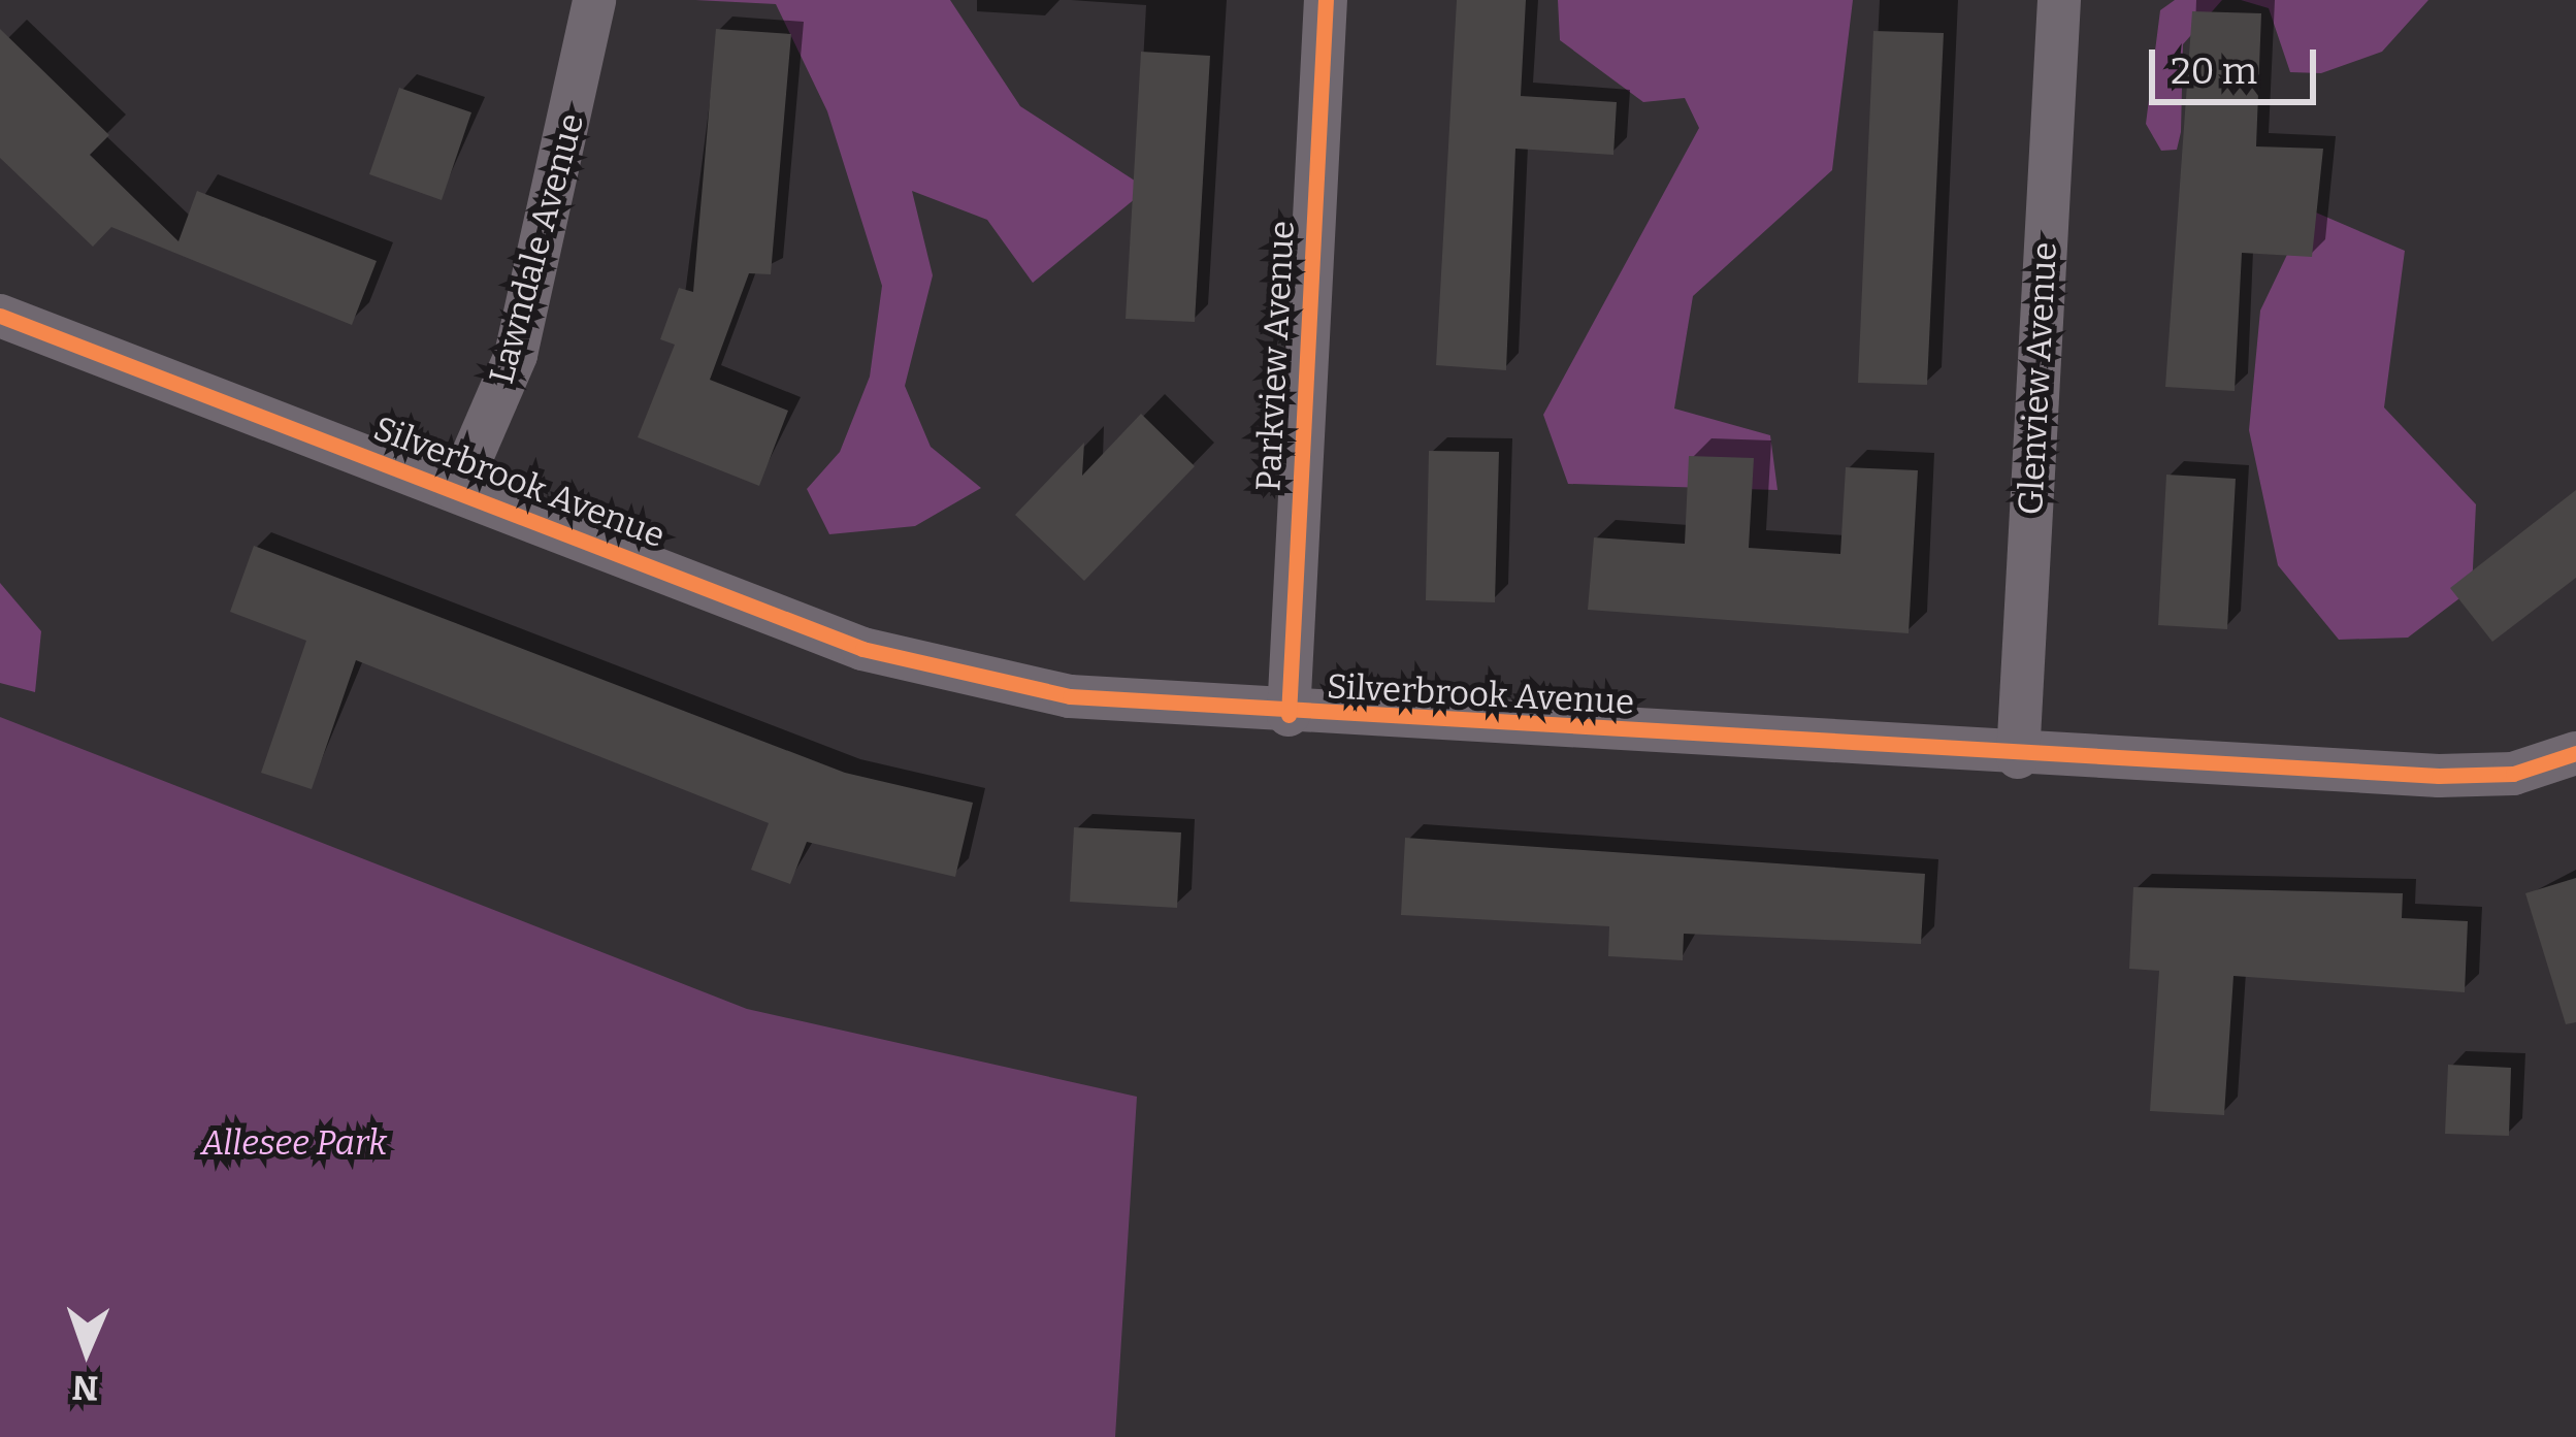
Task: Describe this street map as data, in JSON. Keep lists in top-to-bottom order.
{
  "streets": {
    "street": [
      "Lawndale Avenue",
      "Parkview Avenue",
      "Glenview Avenue",
      "Silverbrook Avenue"
    ]
  },
  "crossings": [
    ["Lawndale Avenue", "Silverbrook Avenue"],
    ["Parkview Avenue", "Silverbrook Avenue"],
    ["Glenview Avenue", "Silverbrook Avenue"]
  ],
  "parks": ["Allesee Park"],
  "scale_bar": "20 m",
  "north": "bottom"
}
